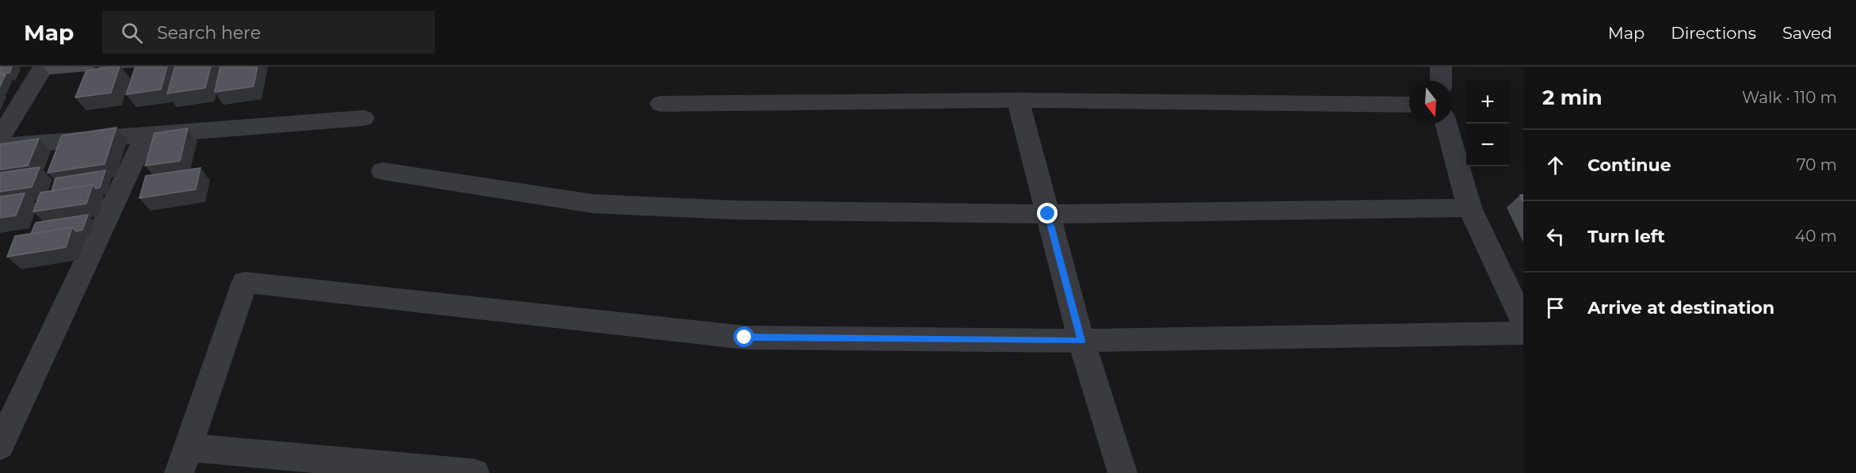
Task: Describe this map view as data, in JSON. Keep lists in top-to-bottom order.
{
  "north": "bottom",
  "page": {
    "header": "Map",
    "search": "Search here",
    "nav": ["Map", "Directions", "Saved"],
    "heading": ["2 min", "Walk · 110 m"],
    "map_buttons": ["+", "−"],
    "list": [
      ["Continue", "70 m"],
      ["Turn left", "40 m"],
      "Arrive at destination"
    ]
  }
}
